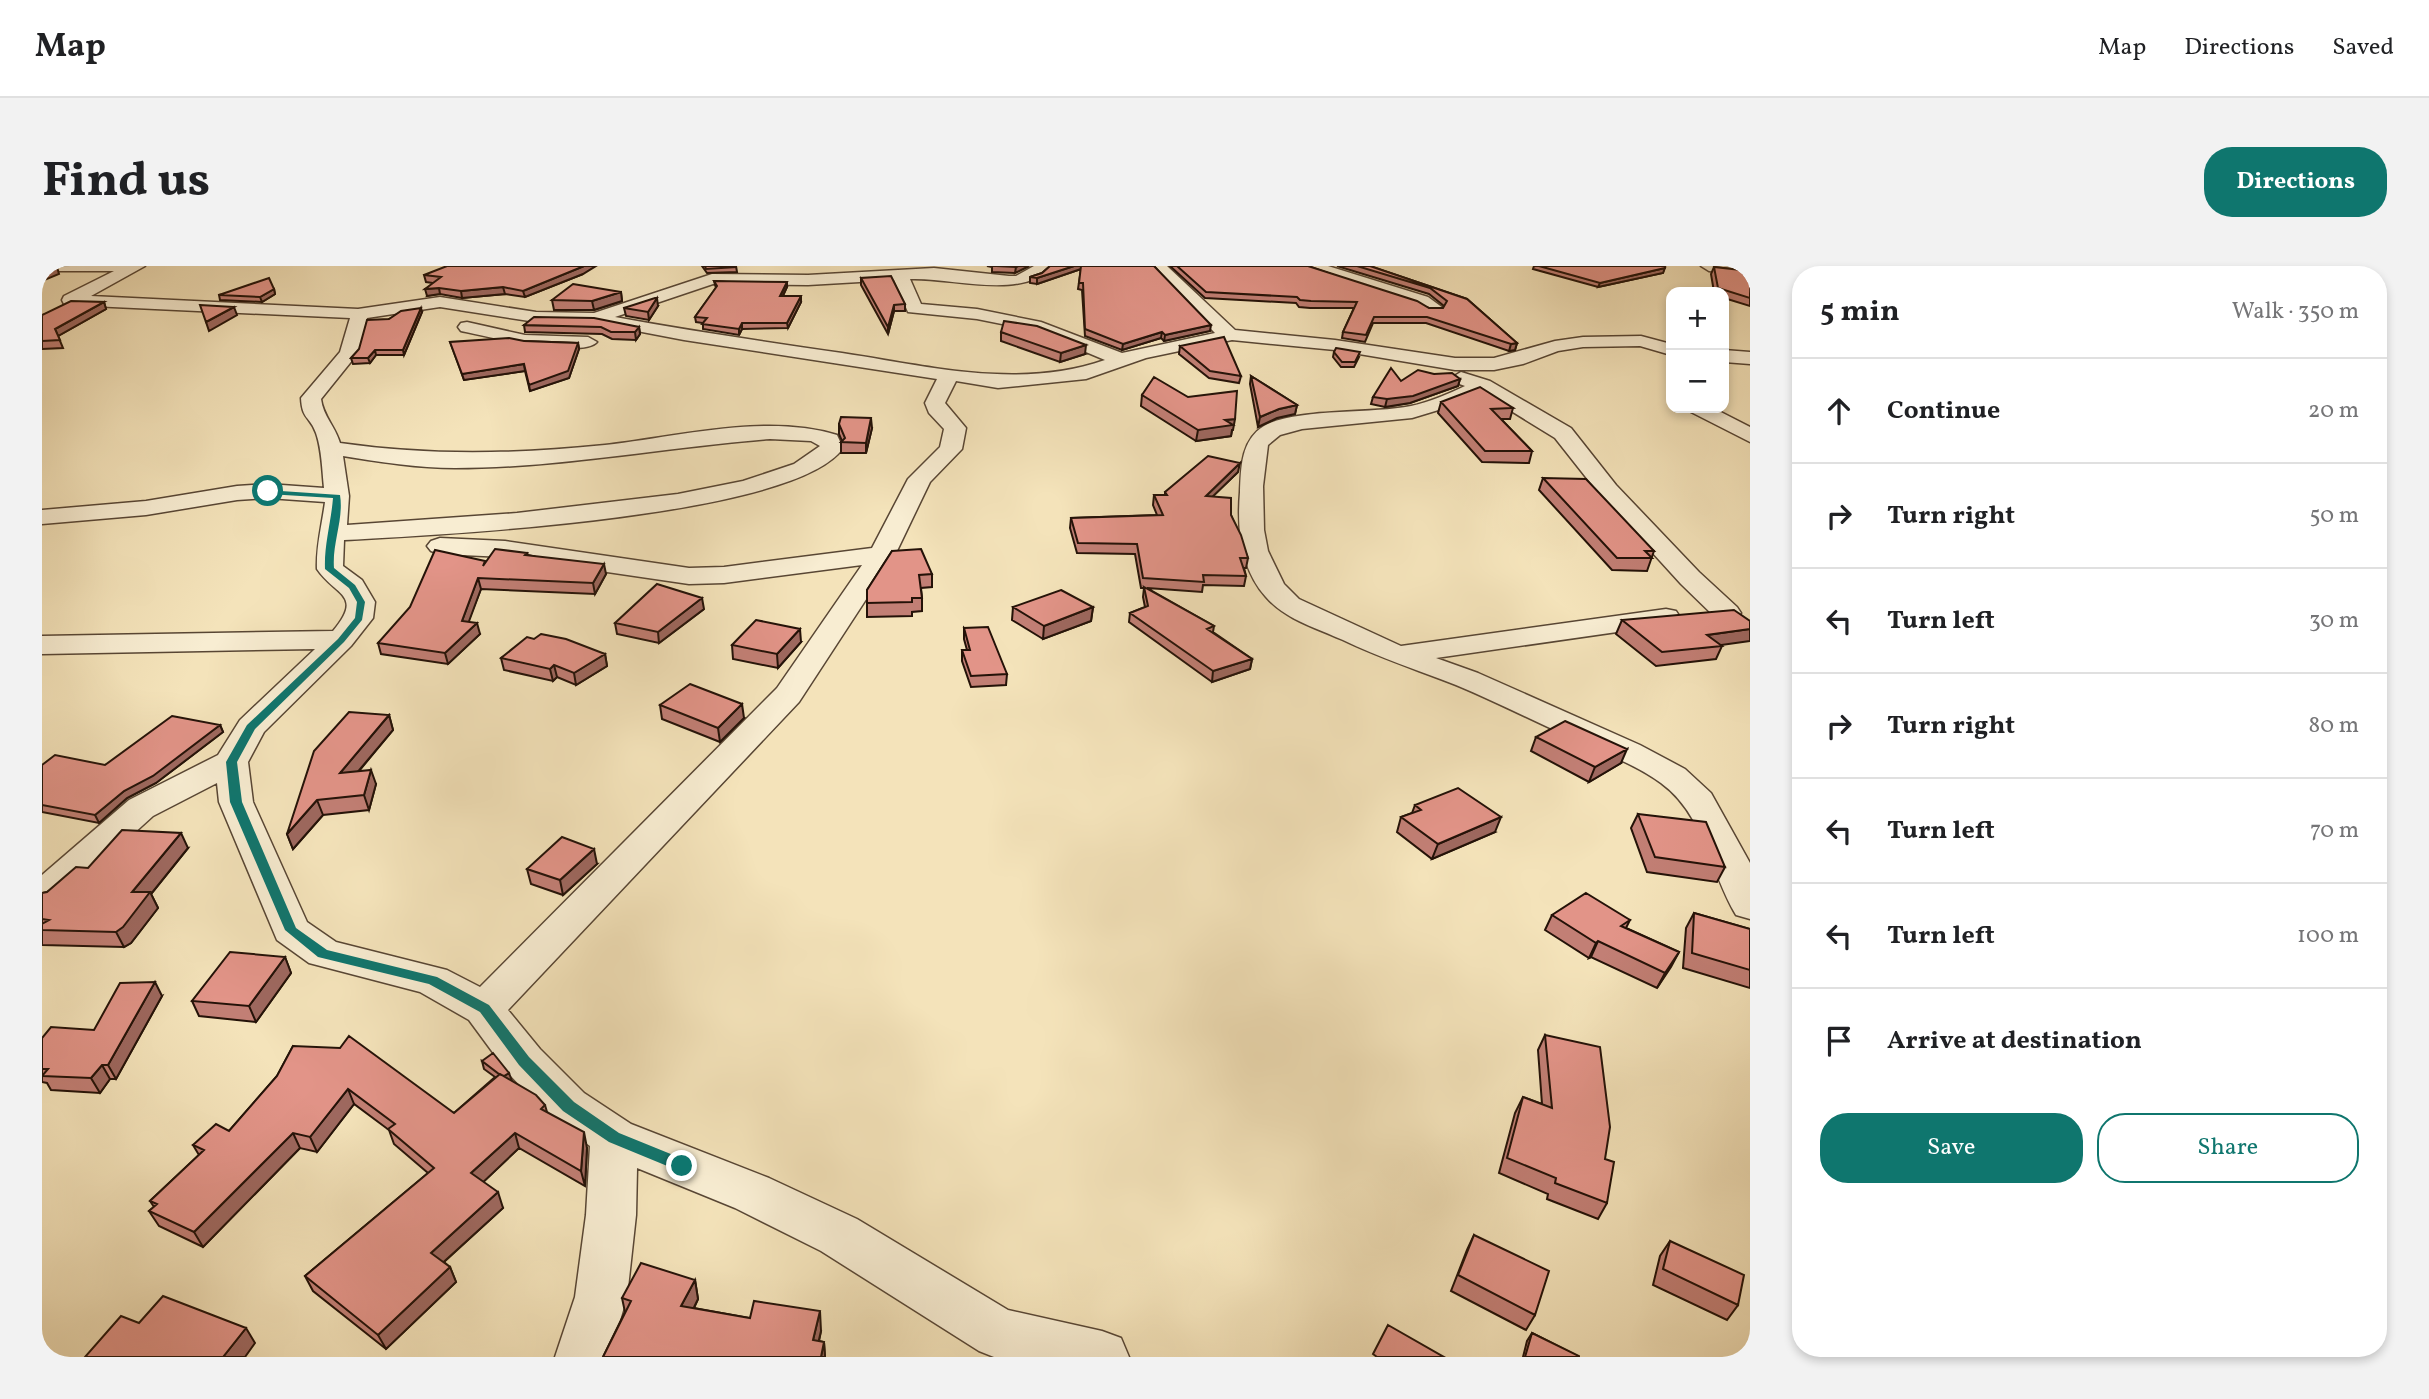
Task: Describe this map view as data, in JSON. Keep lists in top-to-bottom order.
{
  "page": {
    "header": "Map",
    "nav": ["Map", "Directions", "Saved"],
    "buttons": [
      "Directions",
      ["Save", "Share"]
    ],
    "title": "Find us",
    "heading": ["5 min", "Walk · 350 m"],
    "map_buttons": ["+", "−"],
    "list": [
      ["Continue", "20 m"],
      ["Turn right", "50 m"],
      ["Turn left", "30 m"],
      ["Turn right", "80 m"],
      ["Turn left", "70 m"],
      ["Turn left", "100 m"],
      "Arrive at destination"
    ]
  }
}
